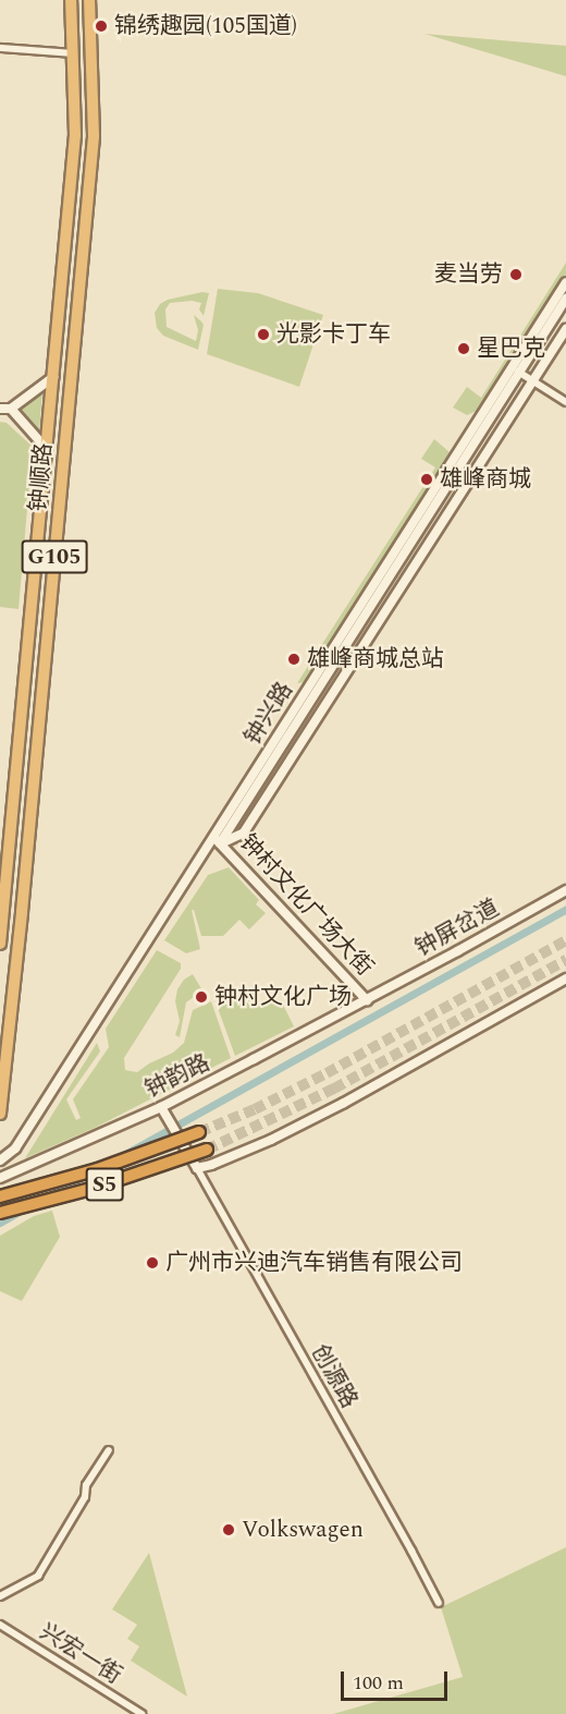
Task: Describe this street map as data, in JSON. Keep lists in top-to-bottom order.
{
  "streets": {
    "highway": ["钟顺路", "G105", "S5"],
    "main road": ["钟兴路", "钟屏岔道", "钟韵路"],
    "street": ["钟村文化广场大街", "创源路", "兴宏一街"]
  },
  "crossings": [
    ["钟兴路", "钟村文化广场大街"],
    ["钟村文化广场大街", "钟屏岔道"],
    ["钟村文化广场大街", "钟韵路"],
    ["钟屏岔道", "钟韵路"]
  ],
  "places": [
    "锦绣趣园(105国道)",
    "麦当劳",
    "光影卡丁车",
    "星巴克",
    "雄峰商城",
    "雄峰商城总站",
    "钟村文化广场",
    "广州市兴迪汽车销售有限公司",
    "Volkswagen"
  ],
  "scale_bar": "100 m"
}
